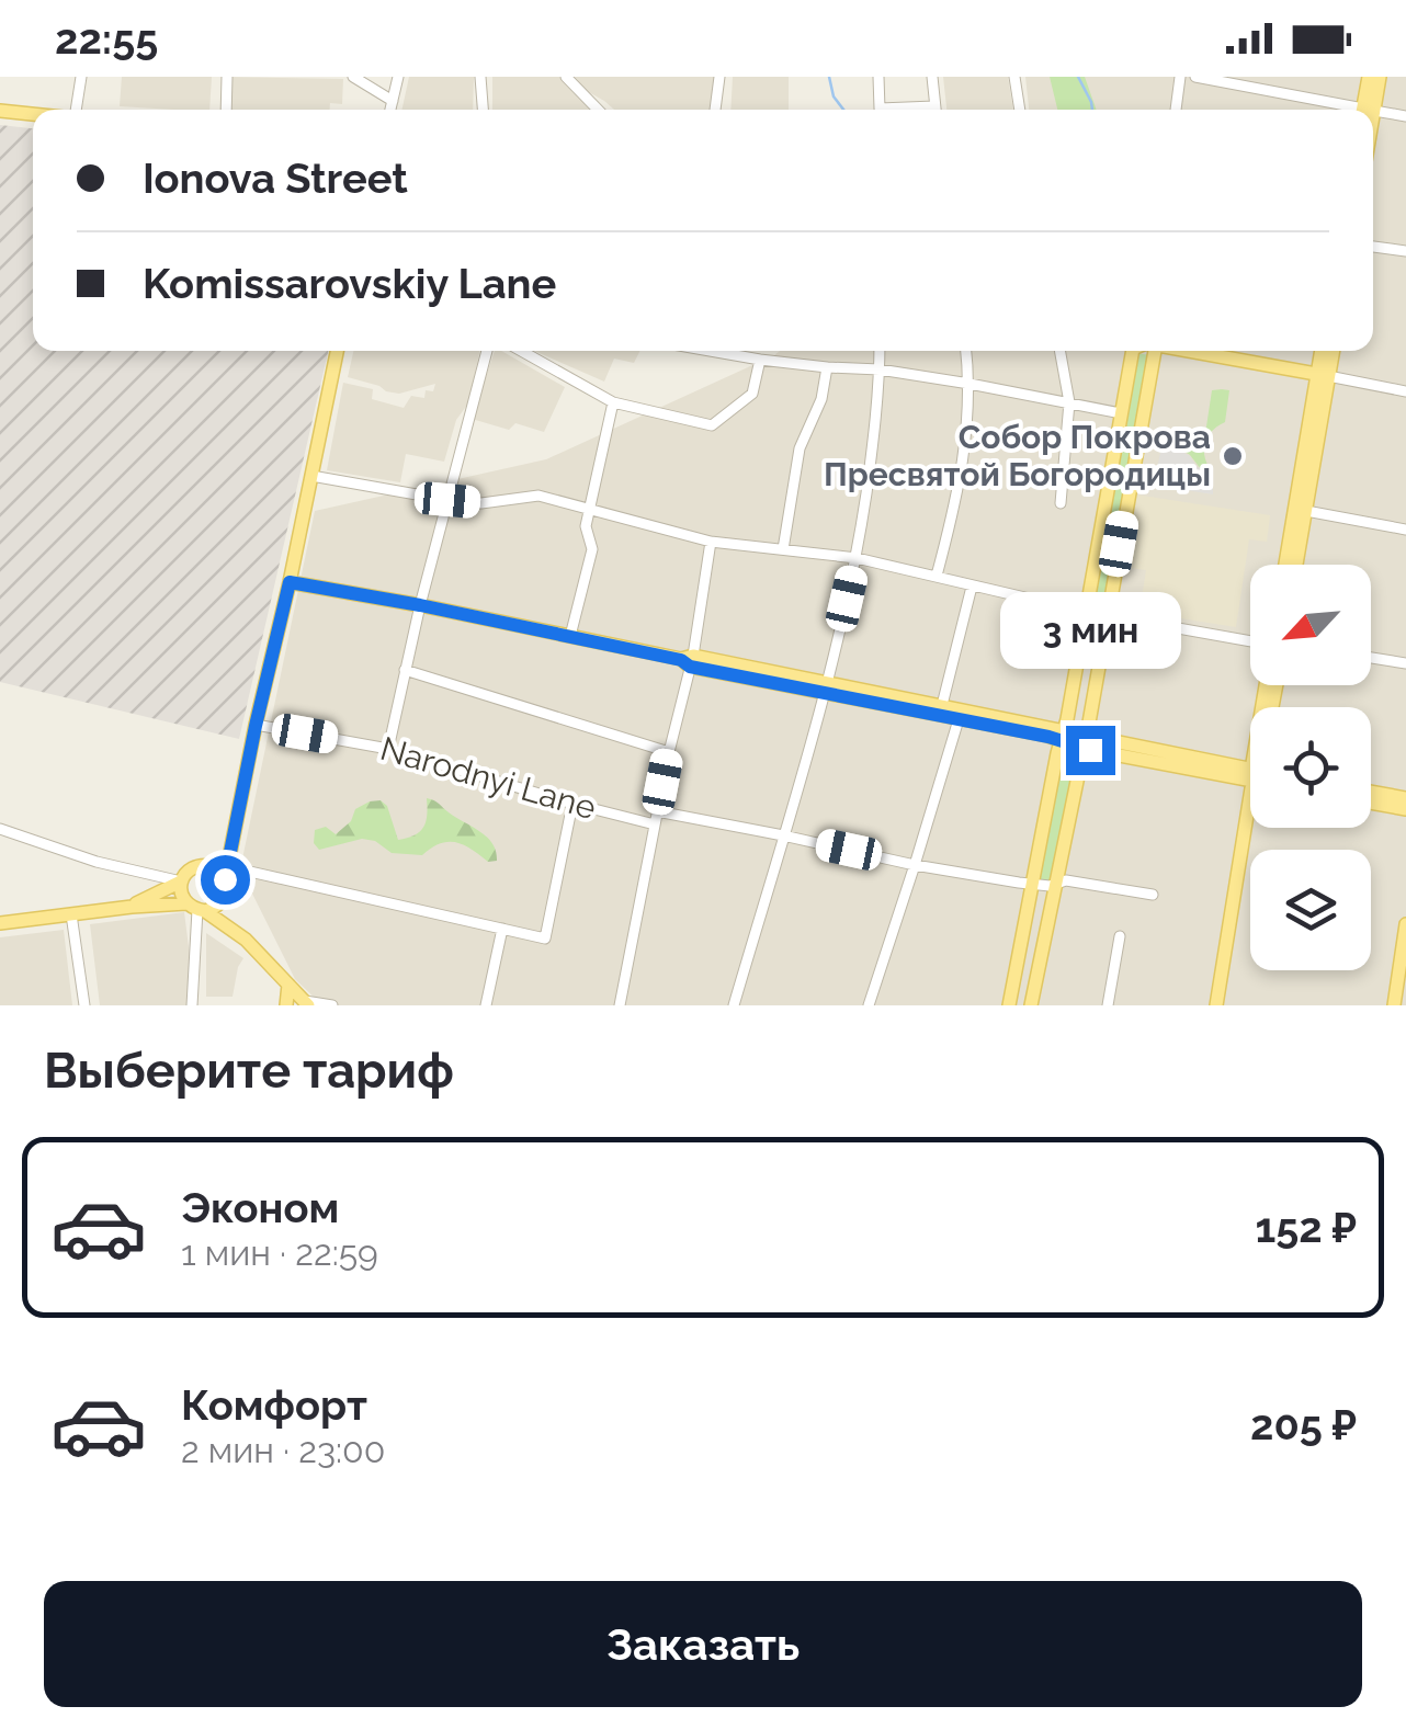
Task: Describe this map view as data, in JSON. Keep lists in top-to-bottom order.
{
  "streets": {
    "street": ["Narodnyi Lane"]
  },
  "places": ["Собор Покрова Пресвятой Богородицы"],
  "north": "bottom left",
  "page": {
    "status": "22:55",
    "banner": ["Ionova Street", "Komissarovskiy Lane"],
    "bubble": "3 мин",
    "heading": "Выберите тариф",
    "list": [
      {
        "name": "Эконом",
        "note": "1 мин · 22:59",
        "value": "152 ₽"
      },
      {
        "name": "Комфорт",
        "note": "2 мин · 23:00",
        "value": "205 ₽"
      }
    ],
    "buttons": "Заказать"
  }
}
